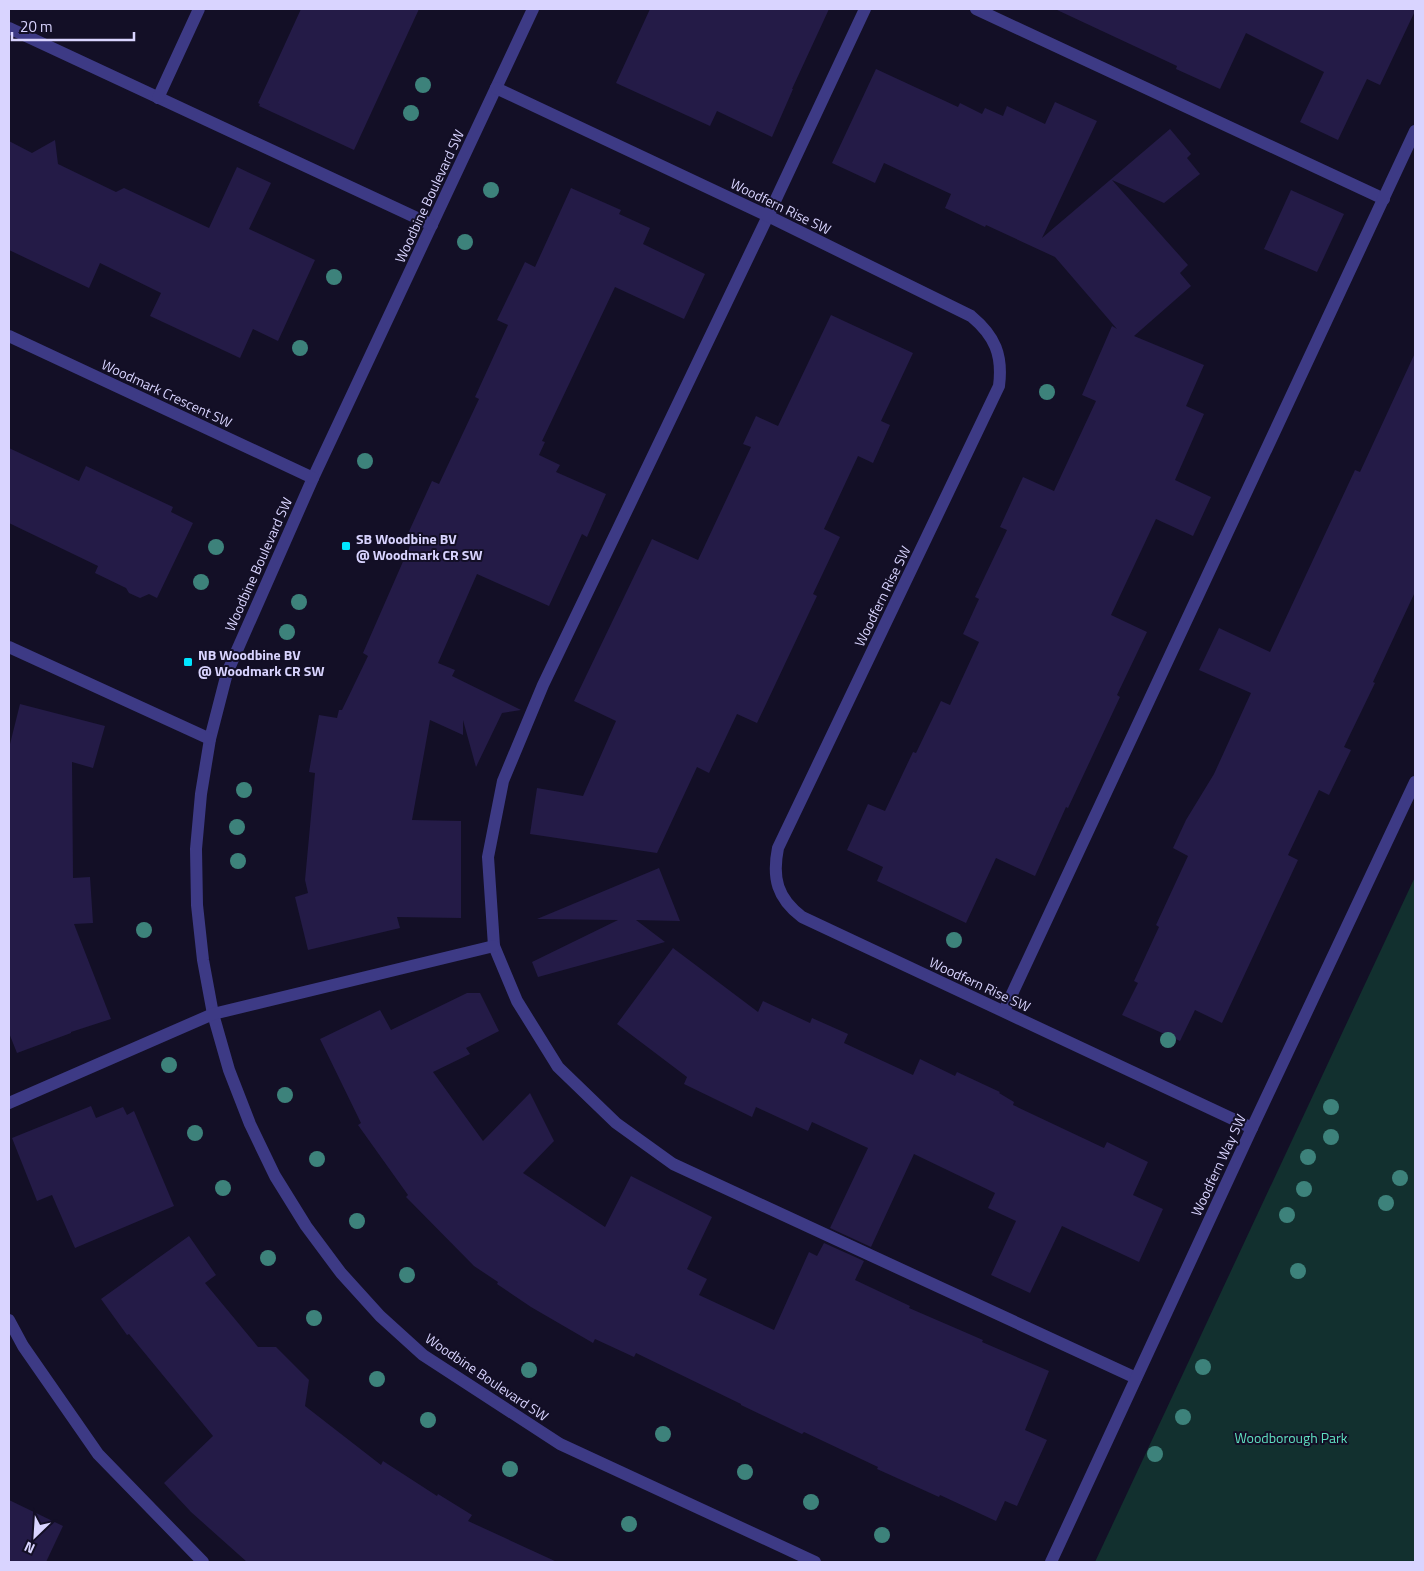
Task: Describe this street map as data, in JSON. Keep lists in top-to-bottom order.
{
  "streets": {
    "street": [
      "Woodbine Boulevard SW",
      "Woodfern Rise SW",
      "Woodmark Crescent SW",
      "Woodfern Way SW"
    ]
  },
  "crossings": [
    ["Woodbine Boulevard SW", "Woodfern Rise SW"],
    ["Woodbine Boulevard SW", "Woodmark Crescent SW"],
    ["Woodfern Rise SW", "Woodfern Way SW"]
  ],
  "parks": ["Woodborough Park"],
  "places": {
    "transit": ["SB Woodbine BV @ Woodmark CR SW", "NB Woodbine BV @ Woodmark CR SW"]
  },
  "scale_bar": "20 m",
  "north": "bottom left"
}
